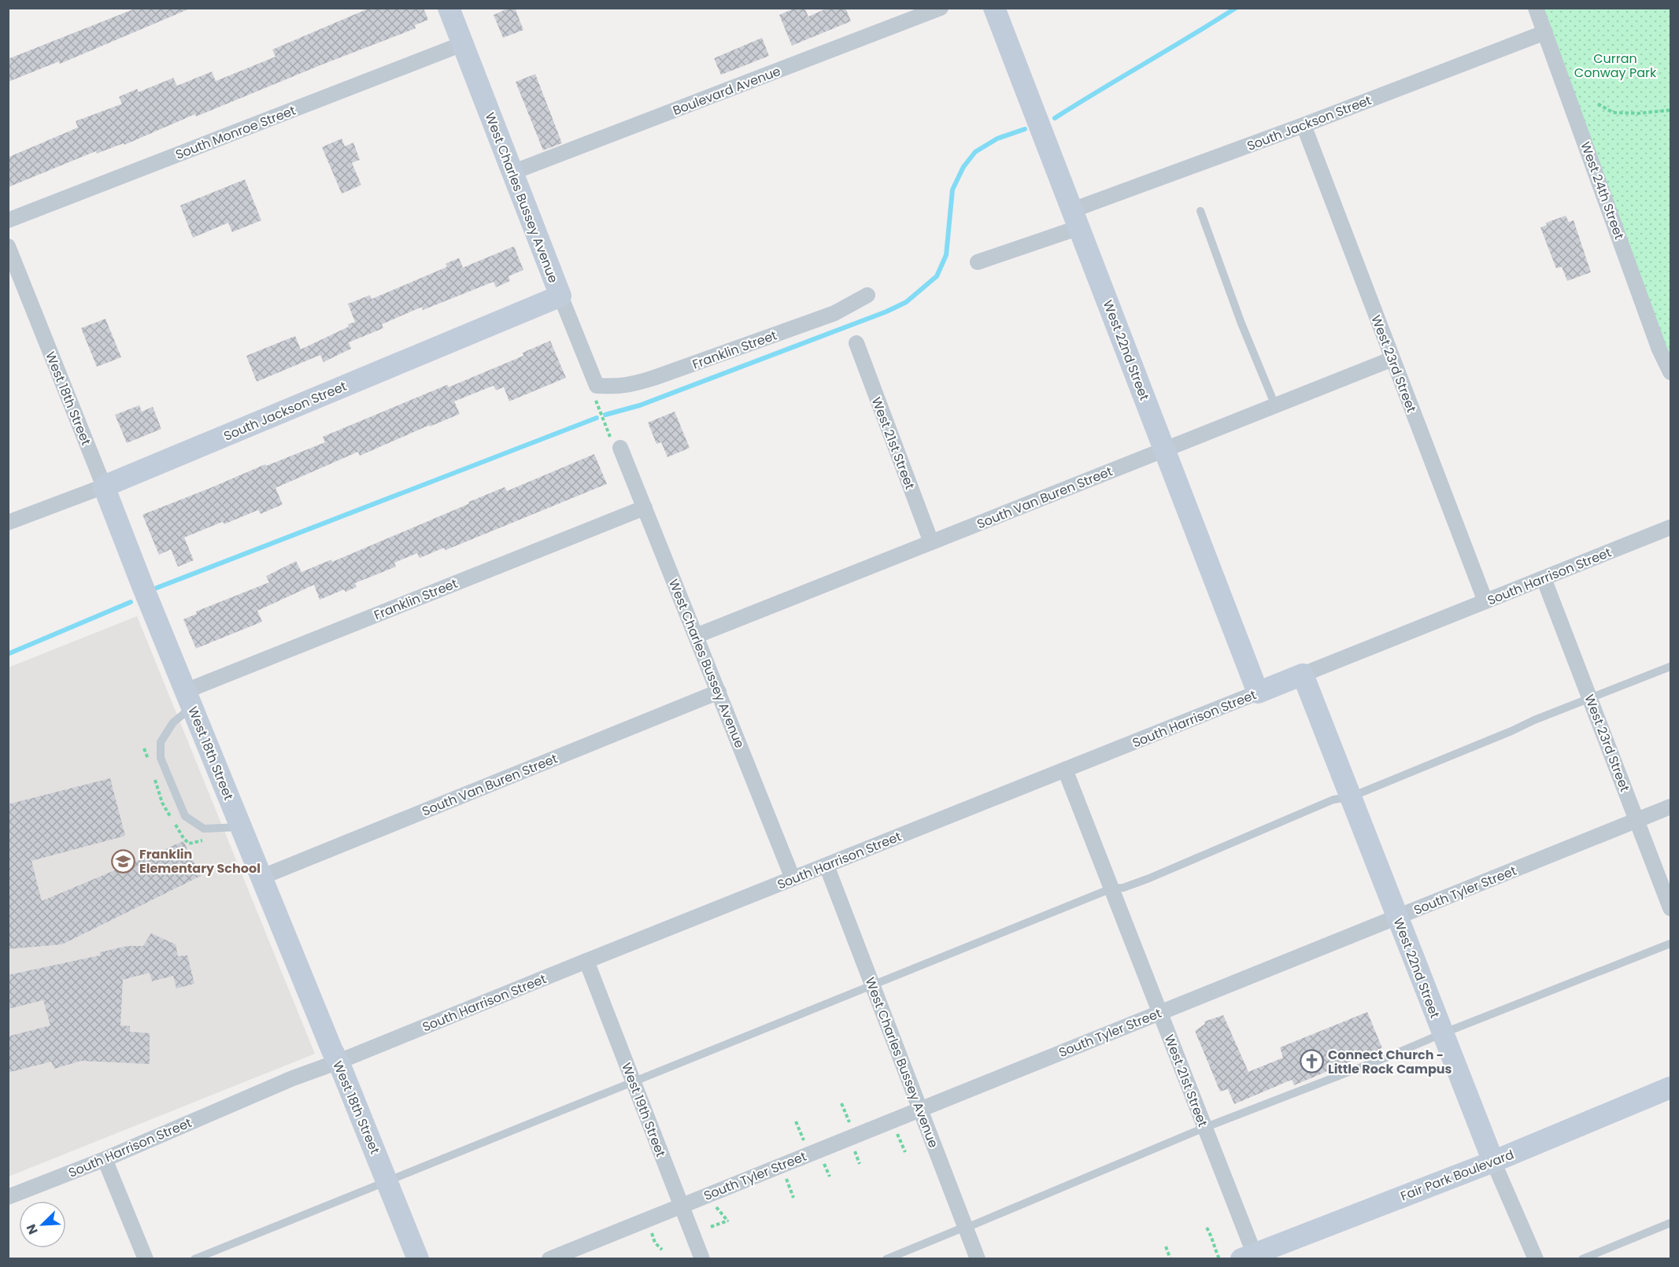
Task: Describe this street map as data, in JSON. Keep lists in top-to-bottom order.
{
  "streets": {
    "street": [
      "Boulevard Avenue",
      "South Jackson Street",
      "South Monroe Street",
      "West 24th Street",
      "West Charles Bussey Avenue",
      "Franklin Street",
      "West 22nd Street",
      "West 23rd Street",
      "West 18th Street",
      "West 21st Street",
      "South Van Buren Street",
      "South Harrison Street",
      "South Tyler Street",
      "West 19th Street",
      "Fair Park Boulevard"
    ]
  },
  "crossings": [
    ["Boulevard Avenue", "West Charles Bussey Avenue"],
    ["South Jackson Street", "West 24th Street"],
    ["South Jackson Street", "West Charles Bussey Avenue"],
    ["South Jackson Street", "West 22nd Street"],
    ["South Jackson Street", "West 23rd Street"],
    ["South Jackson Street", "West 18th Street"],
    ["South Monroe Street", "West Charles Bussey Avenue"],
    ["West Charles Bussey Avenue", "Franklin Street"],
    ["West Charles Bussey Avenue", "South Van Buren Street"],
    ["West Charles Bussey Avenue", "South Harrison Street"],
    ["West Charles Bussey Avenue", "South Tyler Street"],
    ["Franklin Street", "West 18th Street"],
    ["West 22nd Street", "South Van Buren Street"],
    ["West 22nd Street", "South Harrison Street"],
    ["West 22nd Street", "South Tyler Street"],
    ["West 22nd Street", "Fair Park Boulevard"],
    ["West 23rd Street", "South Van Buren Street"],
    ["West 23rd Street", "South Harrison Street"],
    ["West 23rd Street", "South Tyler Street"],
    ["West 18th Street", "South Van Buren Street"],
    ["West 18th Street", "South Harrison Street"],
    ["West 21st Street", "South Van Buren Street"],
    ["West 21st Street", "South Harrison Street"],
    ["West 21st Street", "South Tyler Street"],
    ["West 21st Street", "Fair Park Boulevard"],
    ["South Harrison Street", "West 19th Street"],
    ["South Tyler Street", "West 19th Street"]
  ],
  "parks": ["Curran Conway Park"],
  "places": {
    "school or university": ["Franklin Elementary School"],
    "church": ["Connect Church - Little Rock Campus"]
  },
  "north": "bottom left"
}
